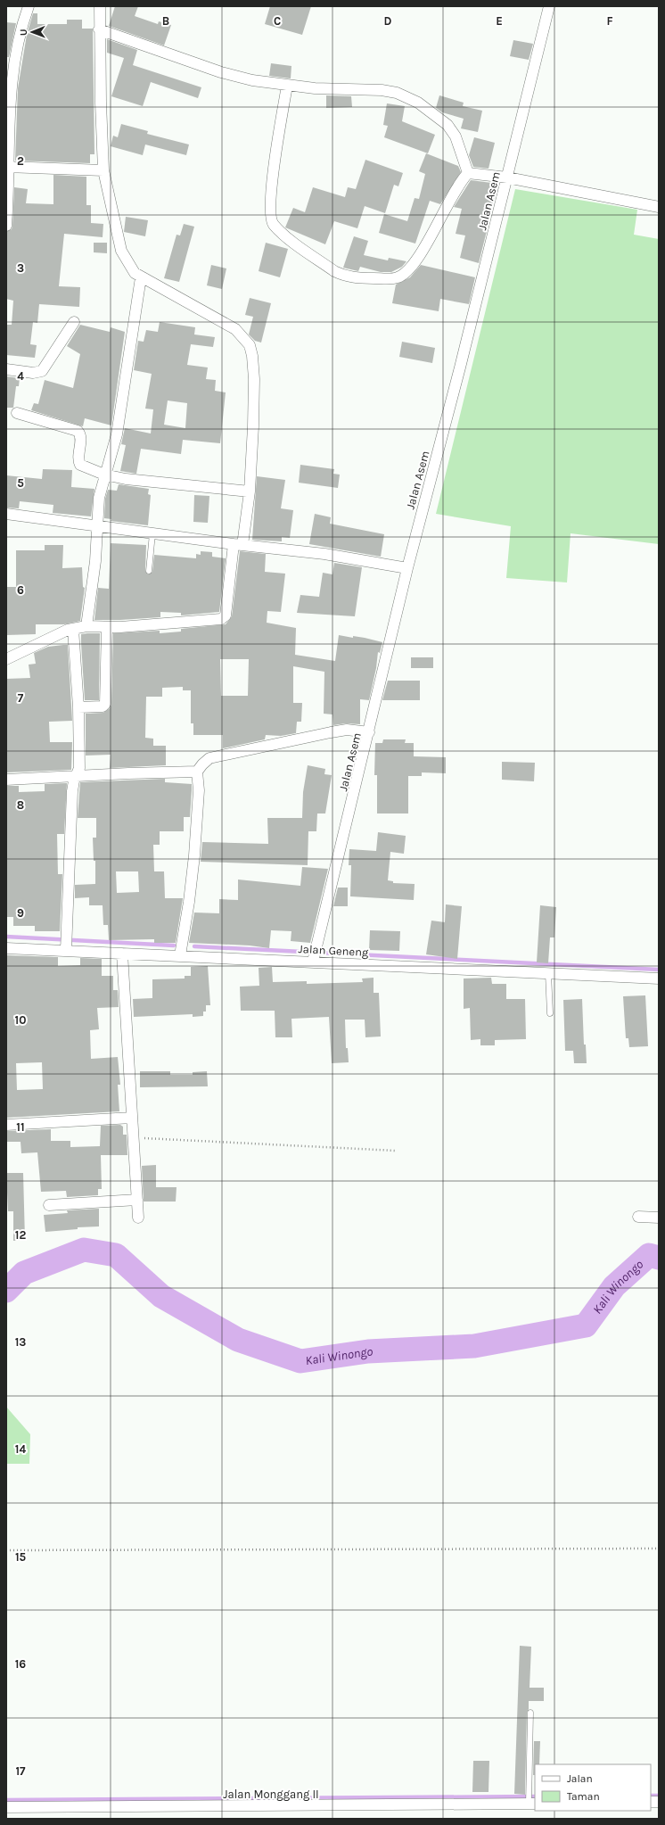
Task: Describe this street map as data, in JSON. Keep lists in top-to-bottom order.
{
  "streets": {
    "street": ["Jalan Asem", "Jalan Geneng", "Jalan Monggang II"]
  },
  "crossings": [
    ["Jalan Asem", "Jalan Geneng"]
  ],
  "water": ["Kali Winongo"],
  "legend": ["Jalan", "Taman"],
  "north": "left",
  "grid": {
    "columns": [
      "B",
      "C",
      "D",
      "E",
      "F"
    ],
    "rows": [
      "2",
      "3",
      "4",
      "5",
      "6",
      "7",
      "8",
      "9",
      "10",
      "11",
      "12",
      "13",
      "14",
      "15",
      "16",
      "17"
    ]
  }
}
